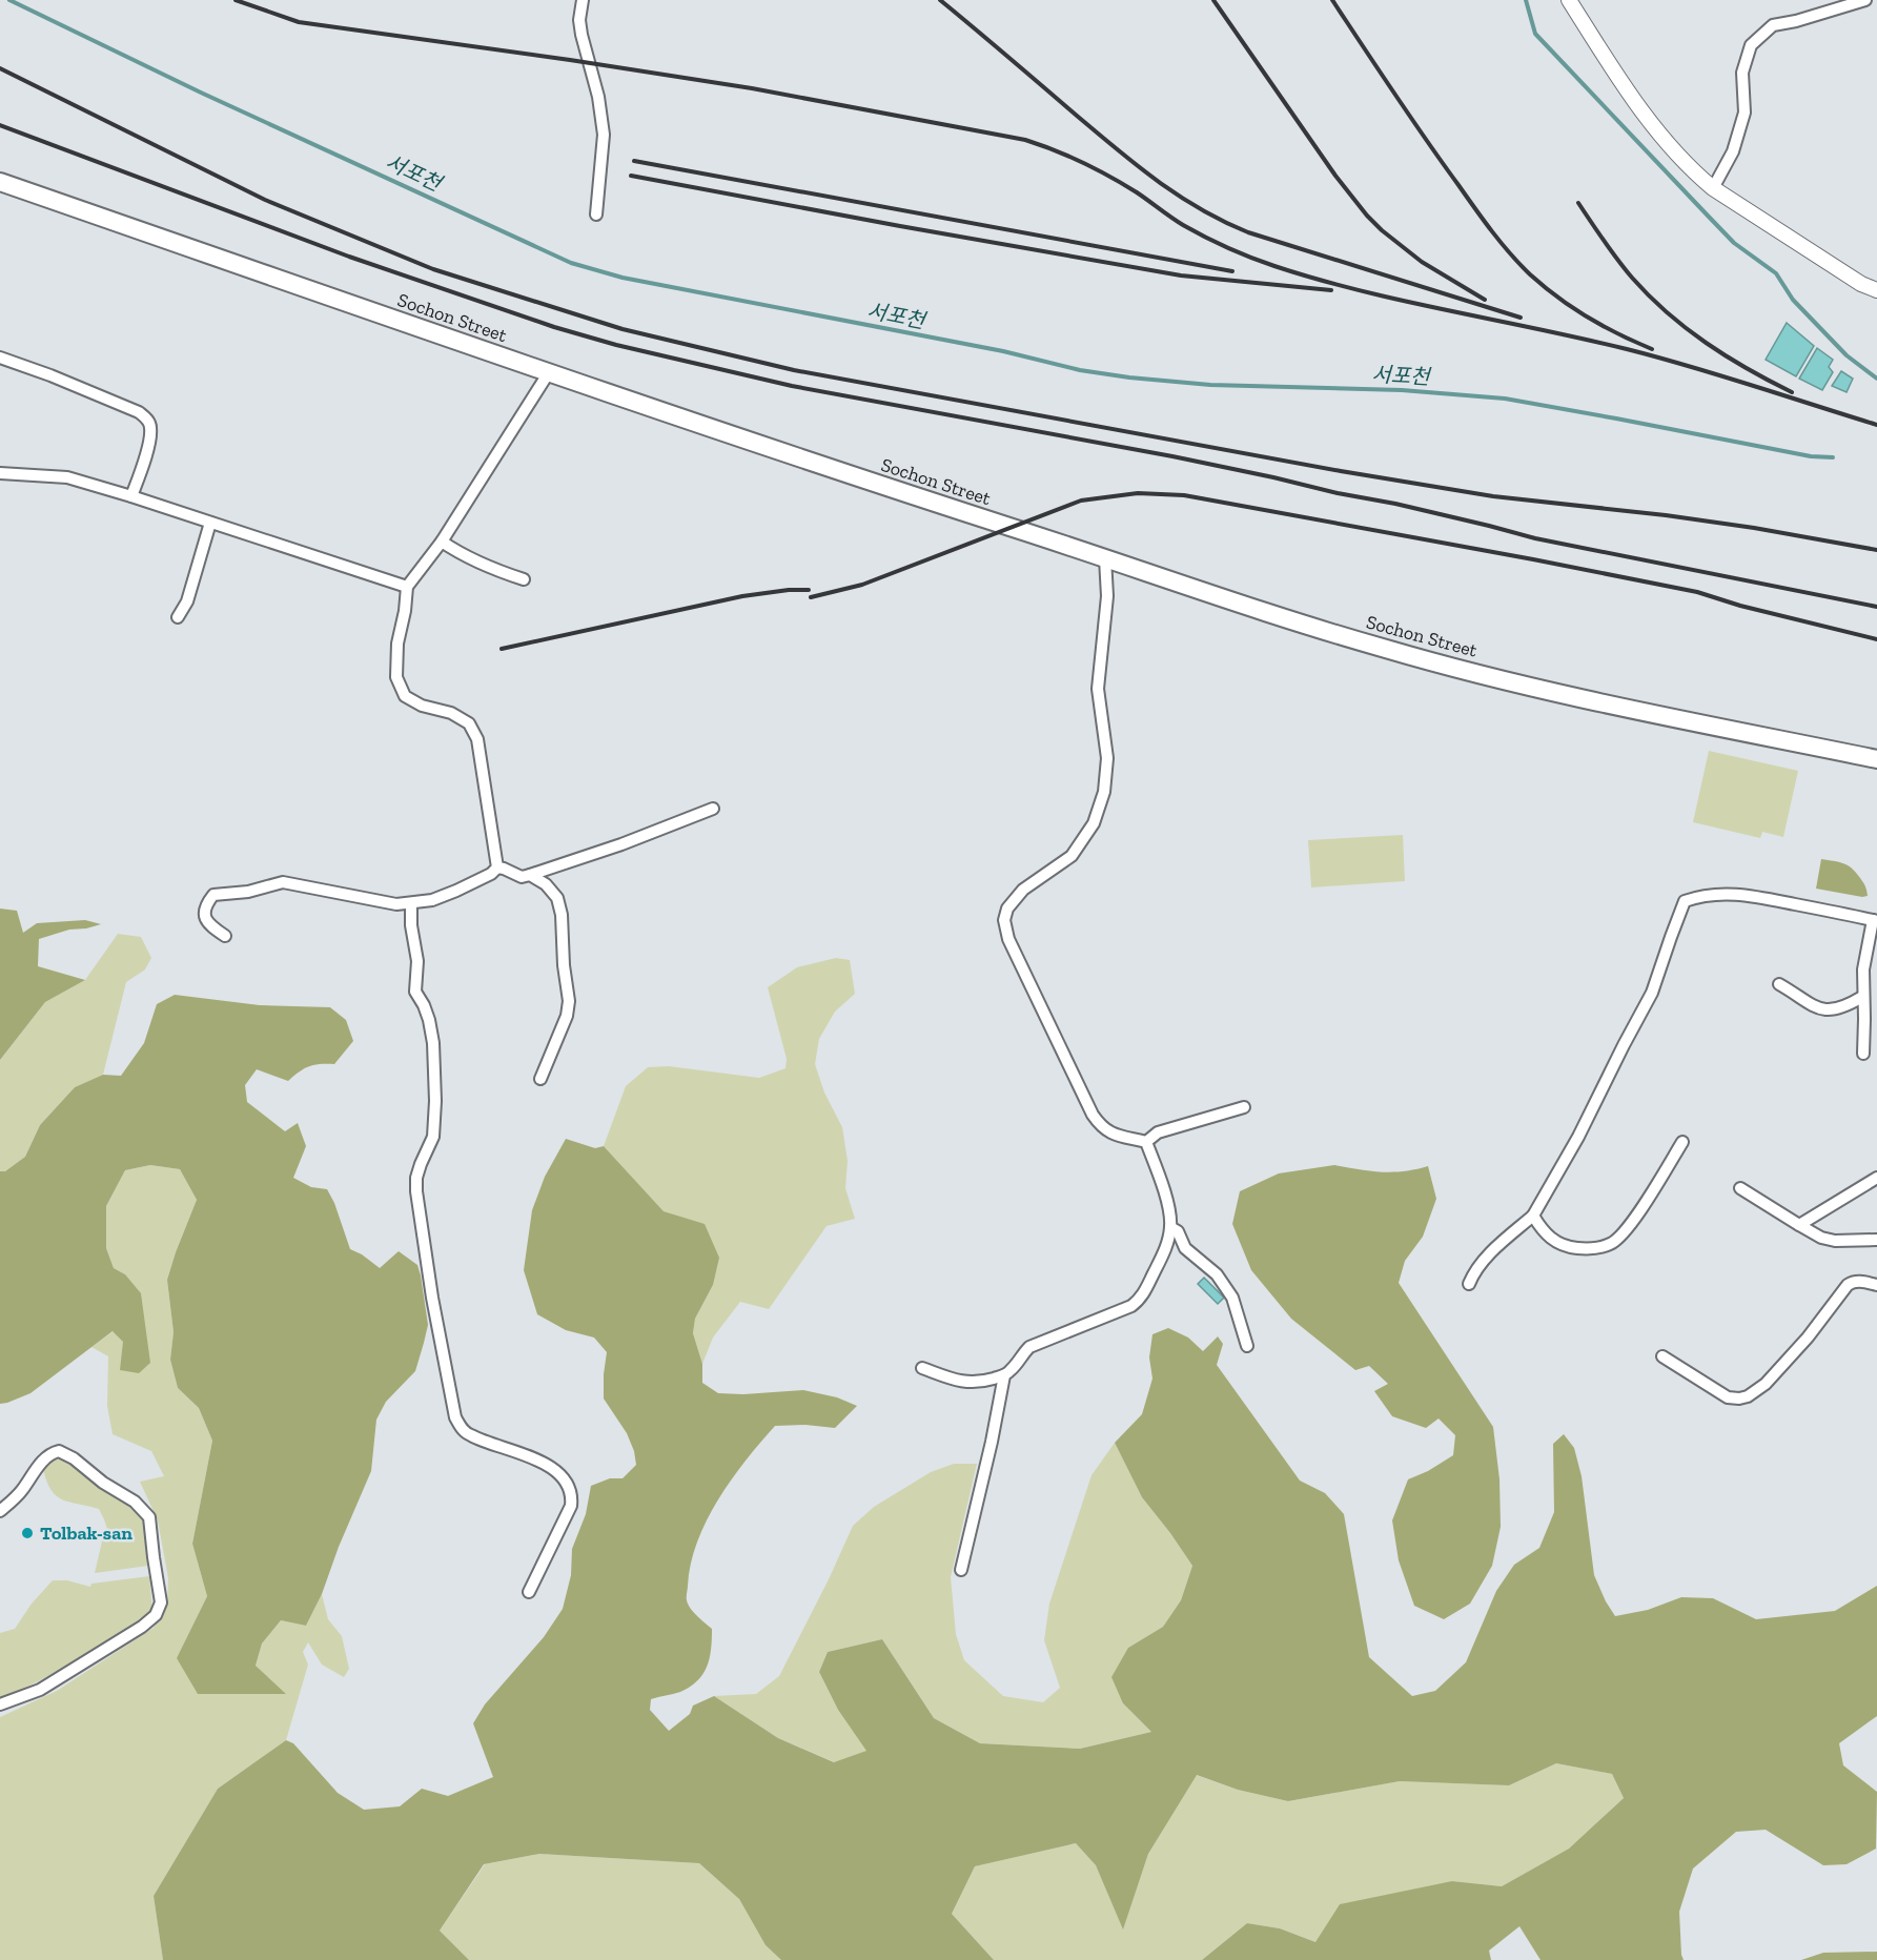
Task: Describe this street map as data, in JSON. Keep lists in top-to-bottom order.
{
  "streets": {
    "main road": ["Sochon Street"]
  },
  "water": ["서포천"],
  "places": ["Tolbak-san"]
}
